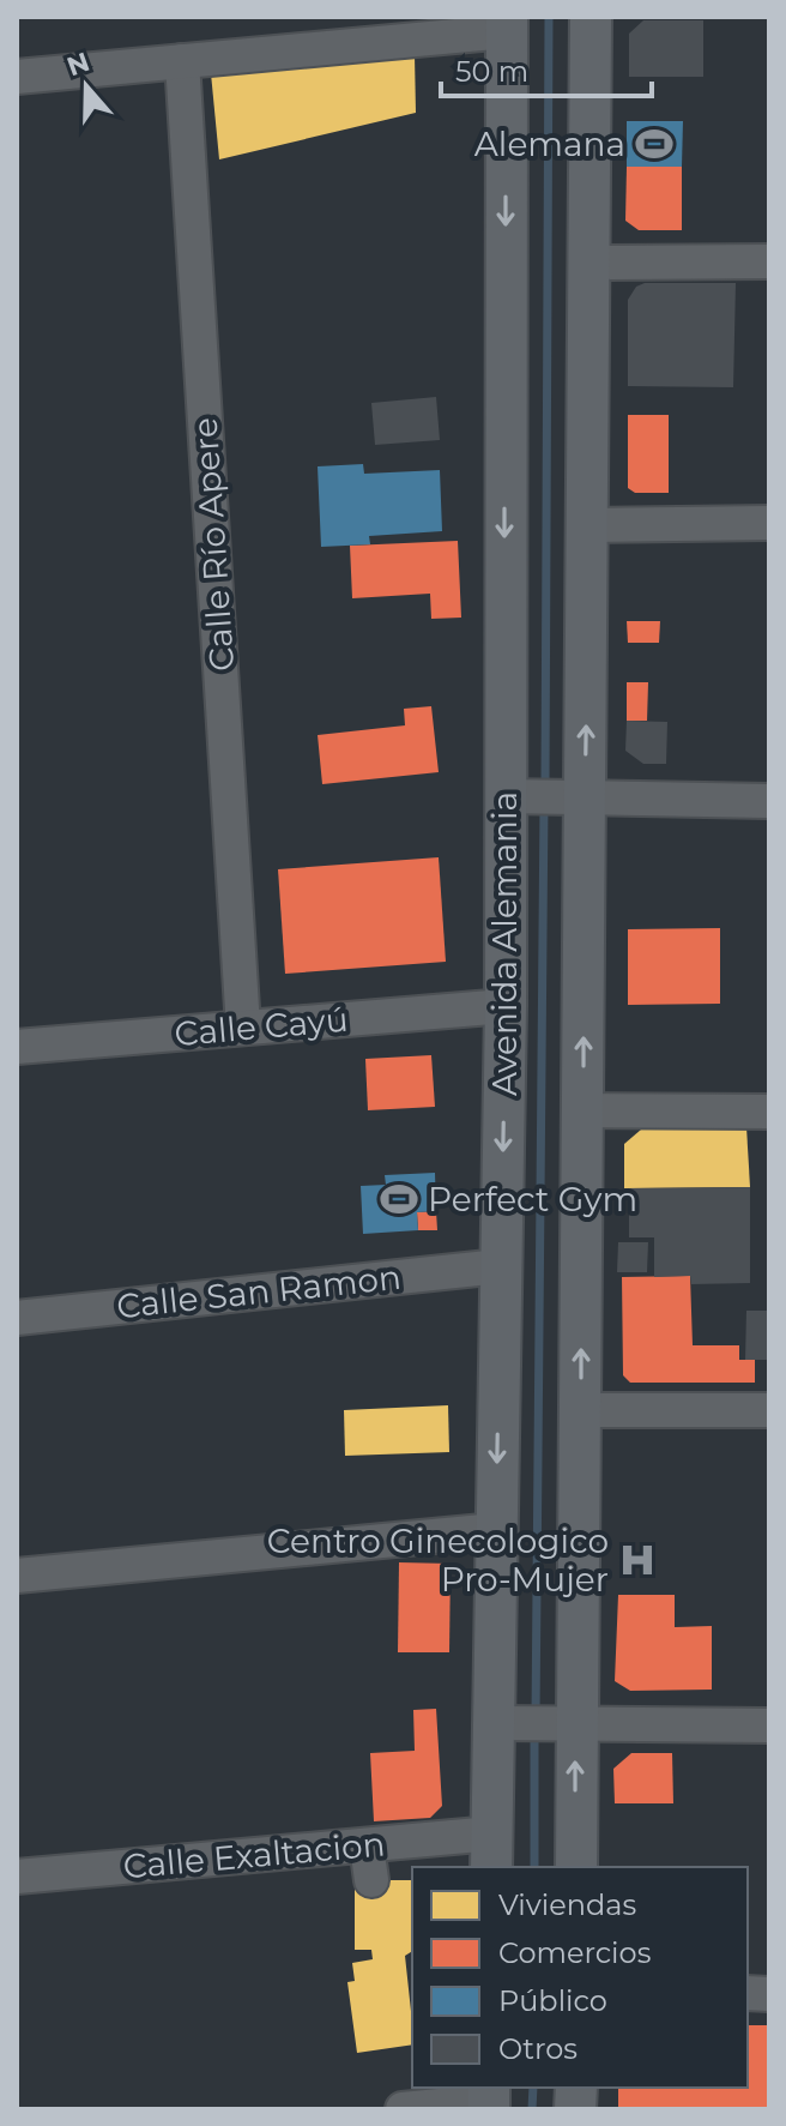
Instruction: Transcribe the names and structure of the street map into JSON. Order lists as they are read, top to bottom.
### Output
{
  "streets": {
    "main road": ["Avenida Alemania"],
    "street": [
      "Calle Río Apere",
      "Calle Cayú",
      "Calle San Ramon",
      "Calle Exaltacion"
    ]
  },
  "crossings": [
    ["Calle Río Apere", "Calle Cayú"],
    ["Avenida Alemania", "Calle Cayú"],
    ["Avenida Alemania", "Calle San Ramon"],
    ["Avenida Alemania", "Calle Exaltacion"]
  ],
  "places": {
    "sports": ["Alemana", "Perfect Gym"],
    "hospital": ["Centro Ginecologico Pro-Mujer"]
  },
  "legend": [
    "Viviendas",
    "Comercios",
    "Público",
    "Otros"
  ],
  "scale_bar": "50 m",
  "north": "top"
}
